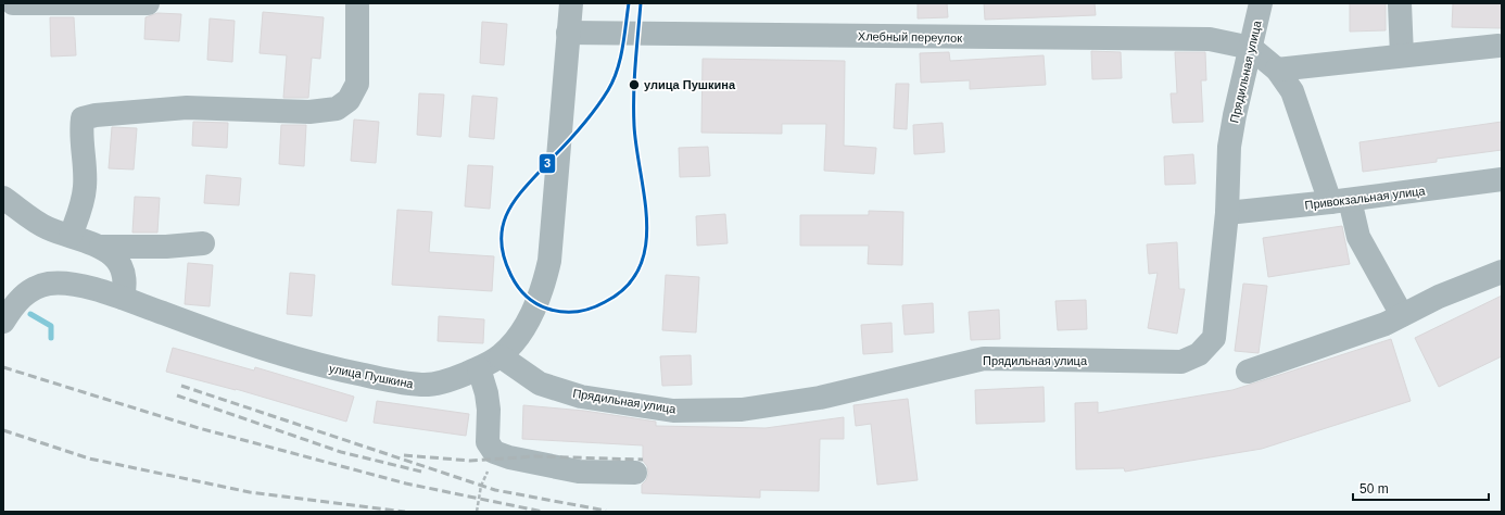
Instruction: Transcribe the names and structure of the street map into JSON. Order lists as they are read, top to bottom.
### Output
{
  "streets": {
    "street": [
      "Хлебный переулок",
      "Прядильная улица",
      "Привокзальная улица",
      "улица Пушкина"
    ]
  },
  "crossings": [
    ["Хлебный переулок", "Прядильная улица"],
    ["Хлебный переулок", "улица Пушкина"],
    ["Прядильная улица", "Привокзальная улица"],
    ["Прядильная улица", "улица Пушкина"]
  ],
  "places": ["улица Пушкина"],
  "lines": ["transit line 3"],
  "scale_bar": "50 m"
}
